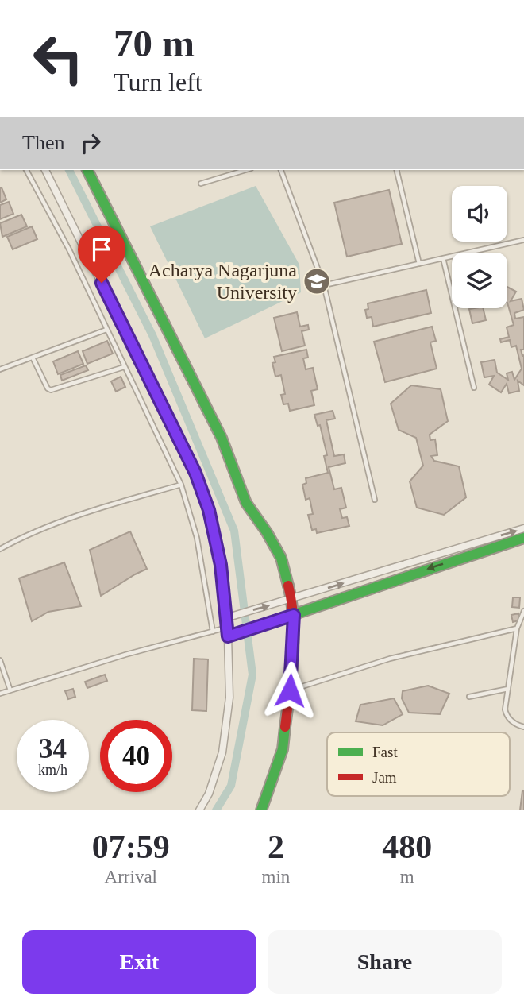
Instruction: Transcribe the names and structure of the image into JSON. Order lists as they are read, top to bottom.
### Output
{
  "places": {
    "school or university": ["Acharya Nagarjuna University"]
  },
  "legend": ["Fast", "Jam"],
  "page": {
    "turn": ["70 m", "Turn left"],
    "then": "Then",
    "speed": "34 km/h",
    "limit": "40",
    "eta": [
      "07:59",
      "Arrival",
      "2",
      "min",
      "480",
      "m"
    ],
    "buttons": ["Exit", "Share"]
  }
}
